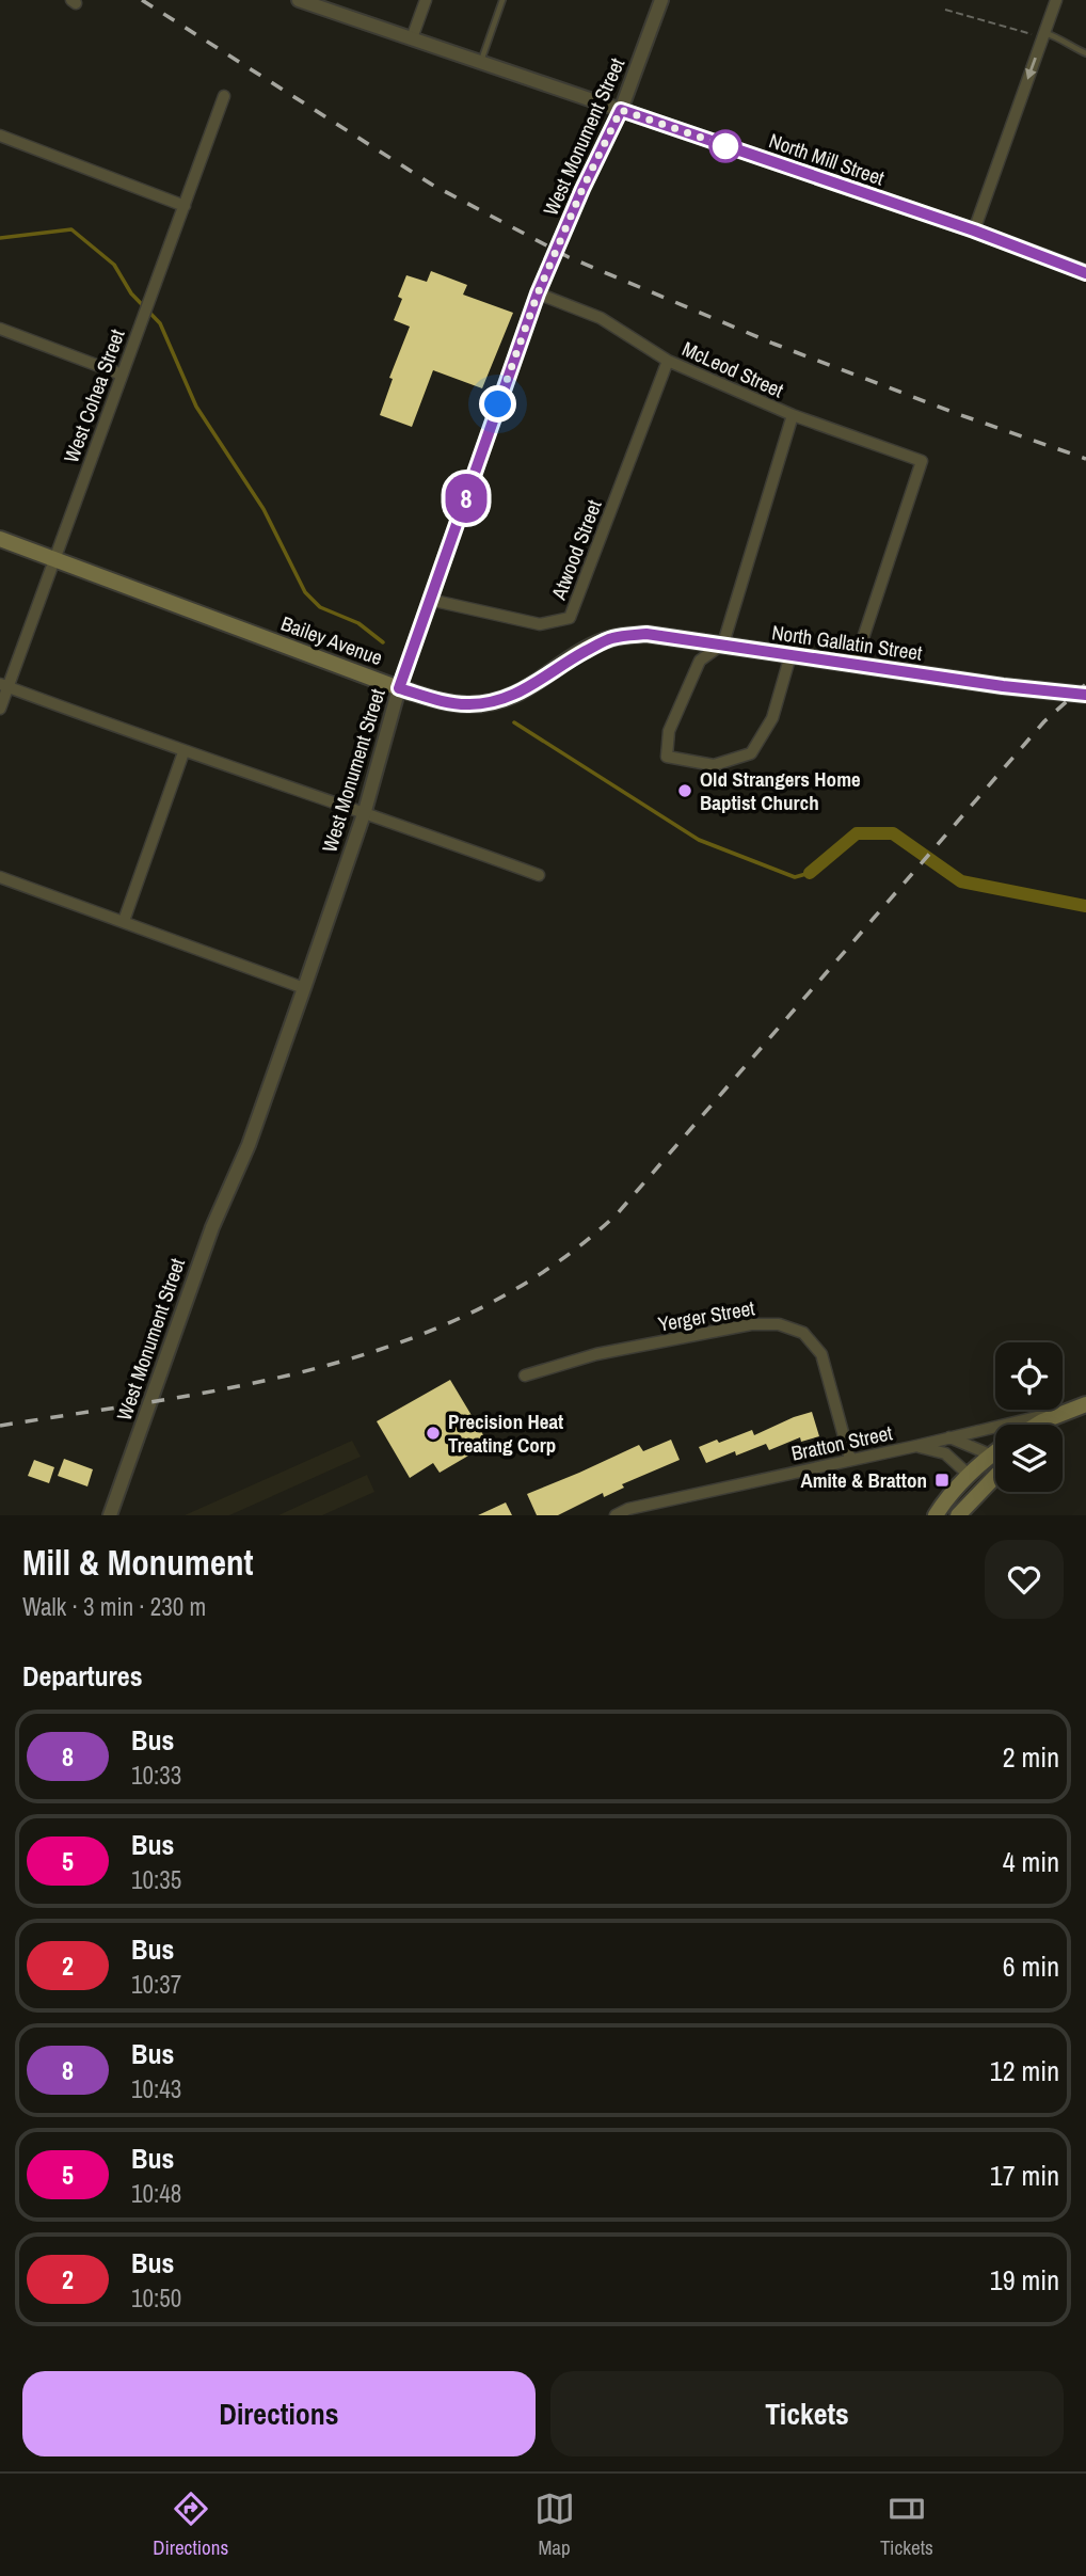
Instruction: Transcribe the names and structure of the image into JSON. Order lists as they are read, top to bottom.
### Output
{
  "streets": {
    "main road": ["Bailey Avenue", "North Gallatin Street"],
    "street": [
      "West Monument Street",
      "North Mill Street",
      "McLeod Street",
      "West Cohea Street",
      "Atwood Street",
      "Yerger Street",
      "Bratton Street"
    ]
  },
  "crossings": [
    ["West Monument Street", "North Mill Street"],
    ["West Monument Street", "McLeod Street"],
    ["West Monument Street", "Atwood Street"],
    ["West Monument Street", "Bailey Avenue"],
    ["McLeod Street", "Atwood Street"],
    ["McLeod Street", "North Gallatin Street"],
    ["West Cohea Street", "Bailey Avenue"],
    ["Bailey Avenue", "North Gallatin Street"],
    ["Yerger Street", "Bratton Street"]
  ],
  "places": {
    "other": ["Old Strangers Home Baptist Church", "Precision Heat Treating Corp"],
    "transit": ["Amite & Bratton"]
  },
  "lines": ["bus line 8"],
  "page": {
    "on_map": "8",
    "heading": [
      ["Mill & Monument", "Walk · 3 min · 230 m"],
      "Departures"
    ],
    "list": [
      {
        "mark": "8",
        "name": "Bus",
        "note": "10:33",
        "value": "2 min"
      },
      {
        "mark": "5",
        "name": "Bus",
        "note": "10:35",
        "value": "4 min"
      },
      {
        "mark": "2",
        "name": "Bus",
        "note": "10:37",
        "value": "6 min"
      },
      {
        "mark": "8",
        "name": "Bus",
        "note": "10:43",
        "value": "12 min"
      },
      {
        "mark": "5",
        "name": "Bus",
        "note": "10:48",
        "value": "17 min"
      },
      {
        "mark": "2",
        "name": "Bus",
        "note": "10:50",
        "value": "19 min"
      }
    ],
    "buttons": ["Directions", "Tickets"],
    "tabs": ["Directions", "Map", "Tickets"]
  }
}
